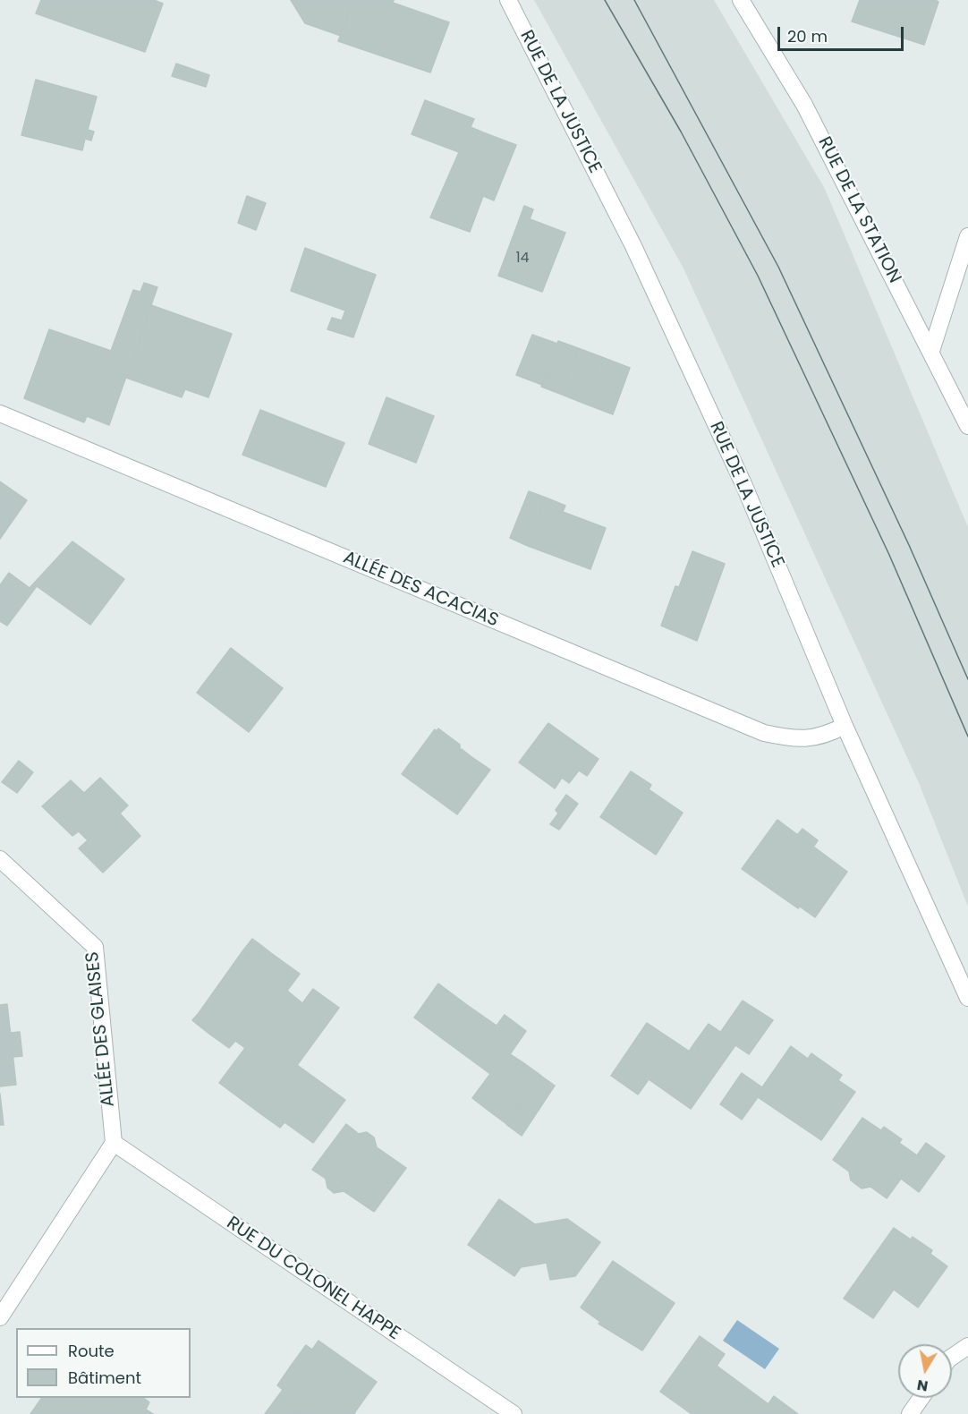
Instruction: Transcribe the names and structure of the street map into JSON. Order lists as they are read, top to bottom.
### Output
{
  "streets": {
    "street": [
      "RUE DE LA JUSTICE",
      "RUE DE LA STATION",
      "ALLÉE DES ACACIAS",
      "ALLÉE DES GLAISES",
      "RUE DU COLONEL HAPPE"
    ]
  },
  "crossings": [
    ["RUE DE LA JUSTICE", "ALLÉE DES ACACIAS"],
    ["ALLÉE DES GLAISES", "RUE DU COLONEL HAPPE"]
  ],
  "house_numbers": ["14"],
  "legend": ["Route", "Bâtiment"],
  "scale_bar": "20 m",
  "north": "bottom"
}
